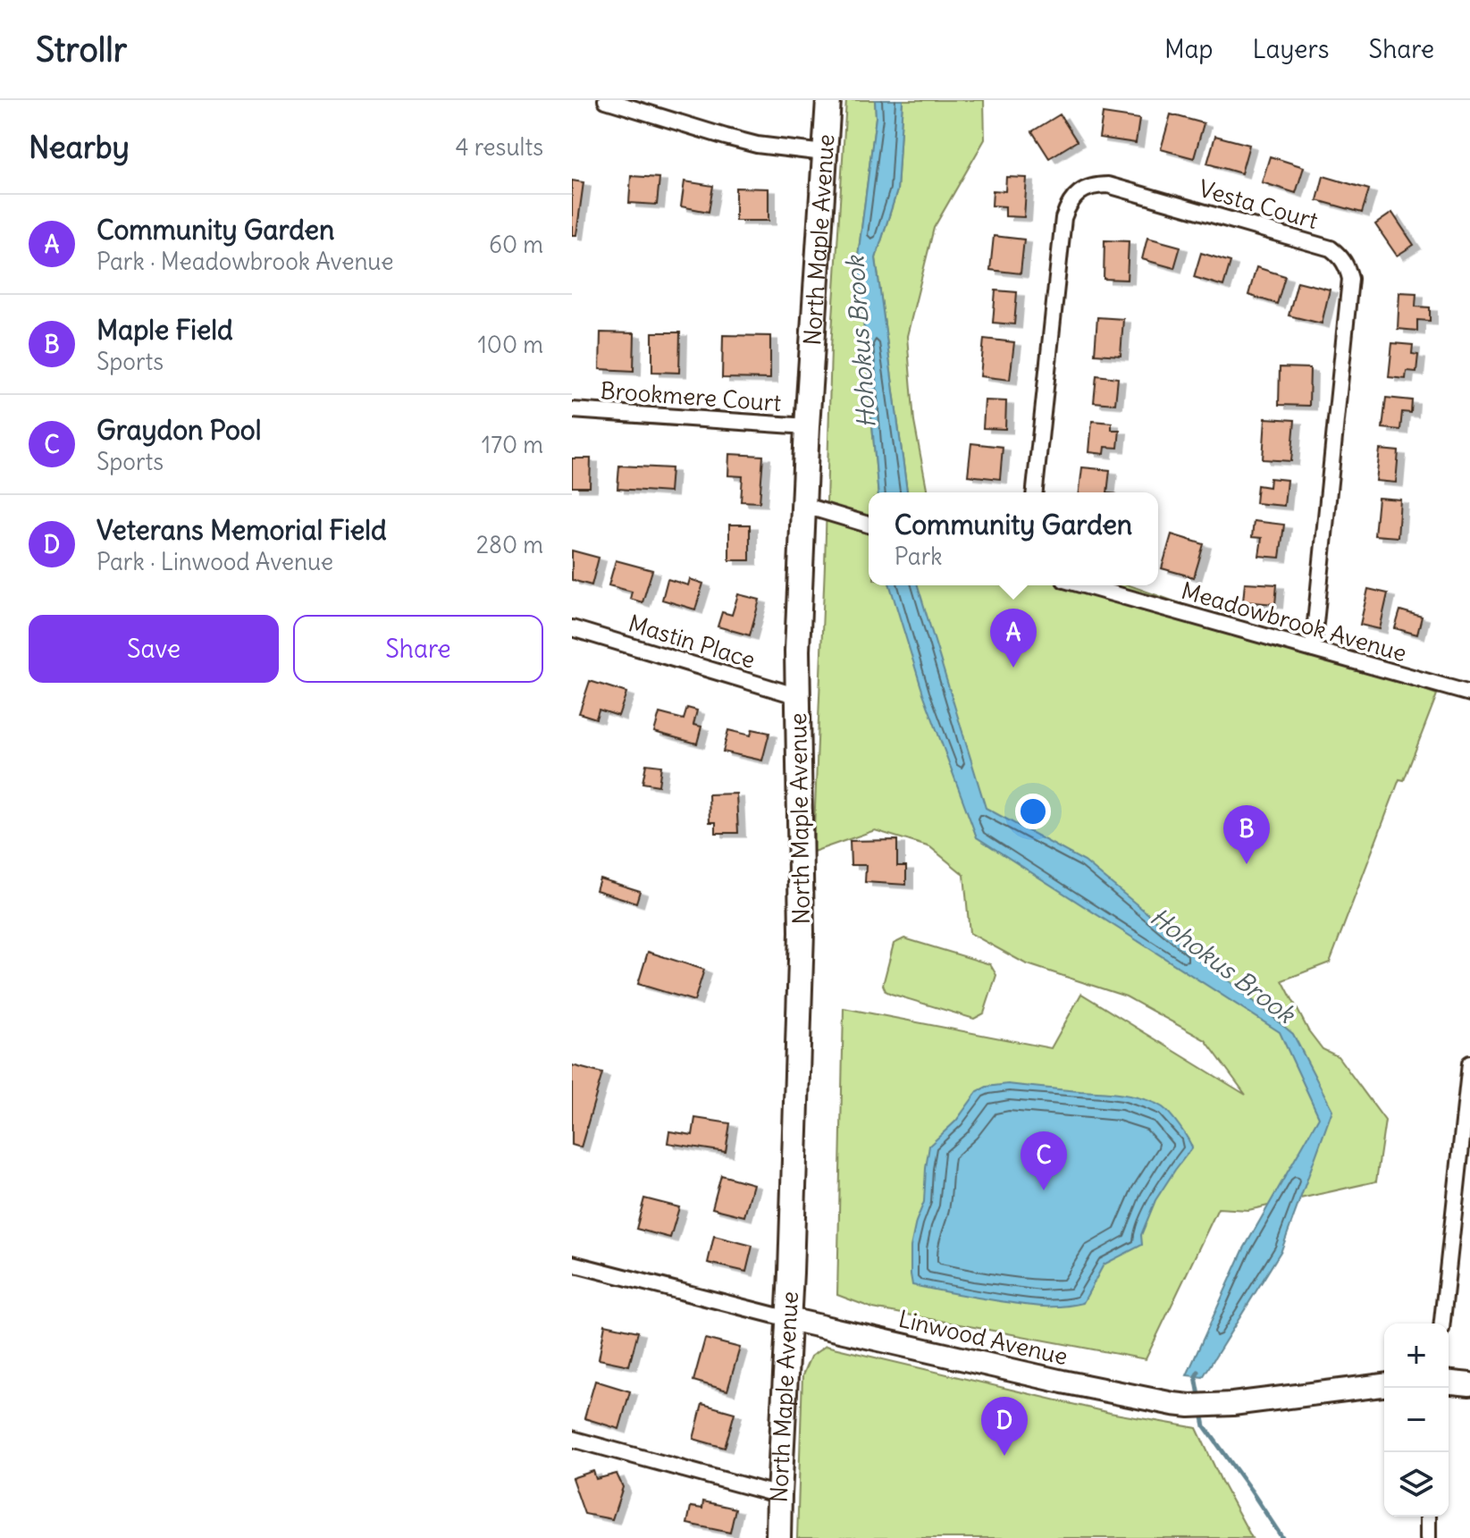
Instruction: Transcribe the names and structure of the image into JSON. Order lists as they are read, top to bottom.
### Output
{
  "streets": {
    "main road": ["North Maple Avenue", "Linwood Avenue"],
    "street": [
      "Vesta Court",
      "Brookmere Court",
      "Meadowbrook Avenue",
      "Mastin Place"
    ]
  },
  "crossings": [
    ["Vesta Court", "Meadowbrook Avenue"],
    ["North Maple Avenue", "Brookmere Court"],
    ["North Maple Avenue", "Mastin Place"],
    ["North Maple Avenue", "Linwood Avenue"]
  ],
  "water": ["Hohokus Brook"],
  "page": {
    "header": "Strollr",
    "nav": ["Map", "Layers", "Share"],
    "heading": ["Nearby", "4 results"],
    "list": [
      {
        "mark": "A",
        "name": "Community Garden",
        "note": "Park · Meadowbrook Avenue",
        "value": "60 m"
      },
      {
        "mark": "B",
        "name": "Maple Field",
        "note": "Sports",
        "value": "100 m"
      },
      {
        "mark": "C",
        "name": "Graydon Pool",
        "note": "Sports",
        "value": "170 m"
      },
      {
        "mark": "D",
        "name": "Veterans Memorial Field",
        "note": "Park · Linwood Avenue",
        "value": "280 m"
      }
    ],
    "popup": ["Community Garden", "Park"],
    "buttons": ["Save", "Share"],
    "pins": [
      "A",
      "B",
      "C",
      "D"
    ],
    "map_buttons": ["+", "−"]
  }
}
